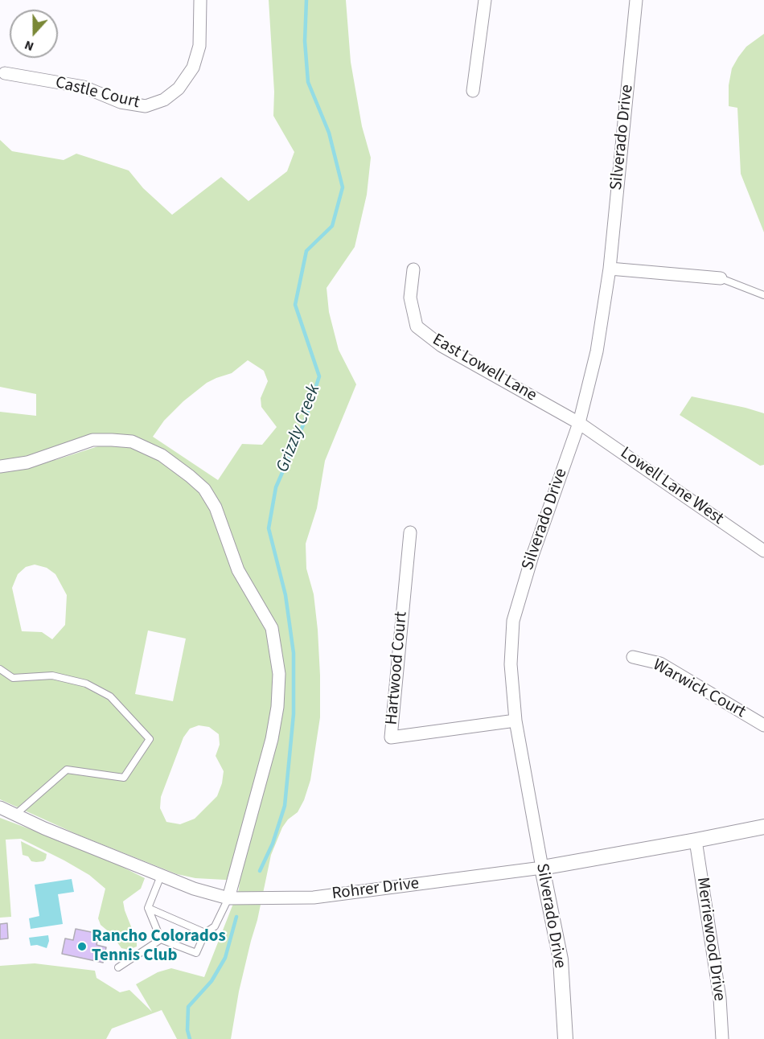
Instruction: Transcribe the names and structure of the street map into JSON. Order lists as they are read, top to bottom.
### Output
{
  "streets": {
    "street": [
      "Castle Court",
      "Silverado Drive",
      "East Lowell Lane",
      "Lowell Lane West",
      "Hartwood Court",
      "Warwick Court",
      "Rohrer Drive",
      "Merriewood Drive"
    ]
  },
  "crossings": [
    ["Silverado Drive", "East Lowell Lane"],
    ["Silverado Drive", "Lowell Lane West"],
    ["Silverado Drive", "Hartwood Court"],
    ["Silverado Drive", "Rohrer Drive"],
    ["East Lowell Lane", "Lowell Lane West"],
    ["Rohrer Drive", "Merriewood Drive"]
  ],
  "water": ["Grizzly Creek"],
  "places": ["Rancho Colorados Tennis Club"],
  "north": "bottom"
}
